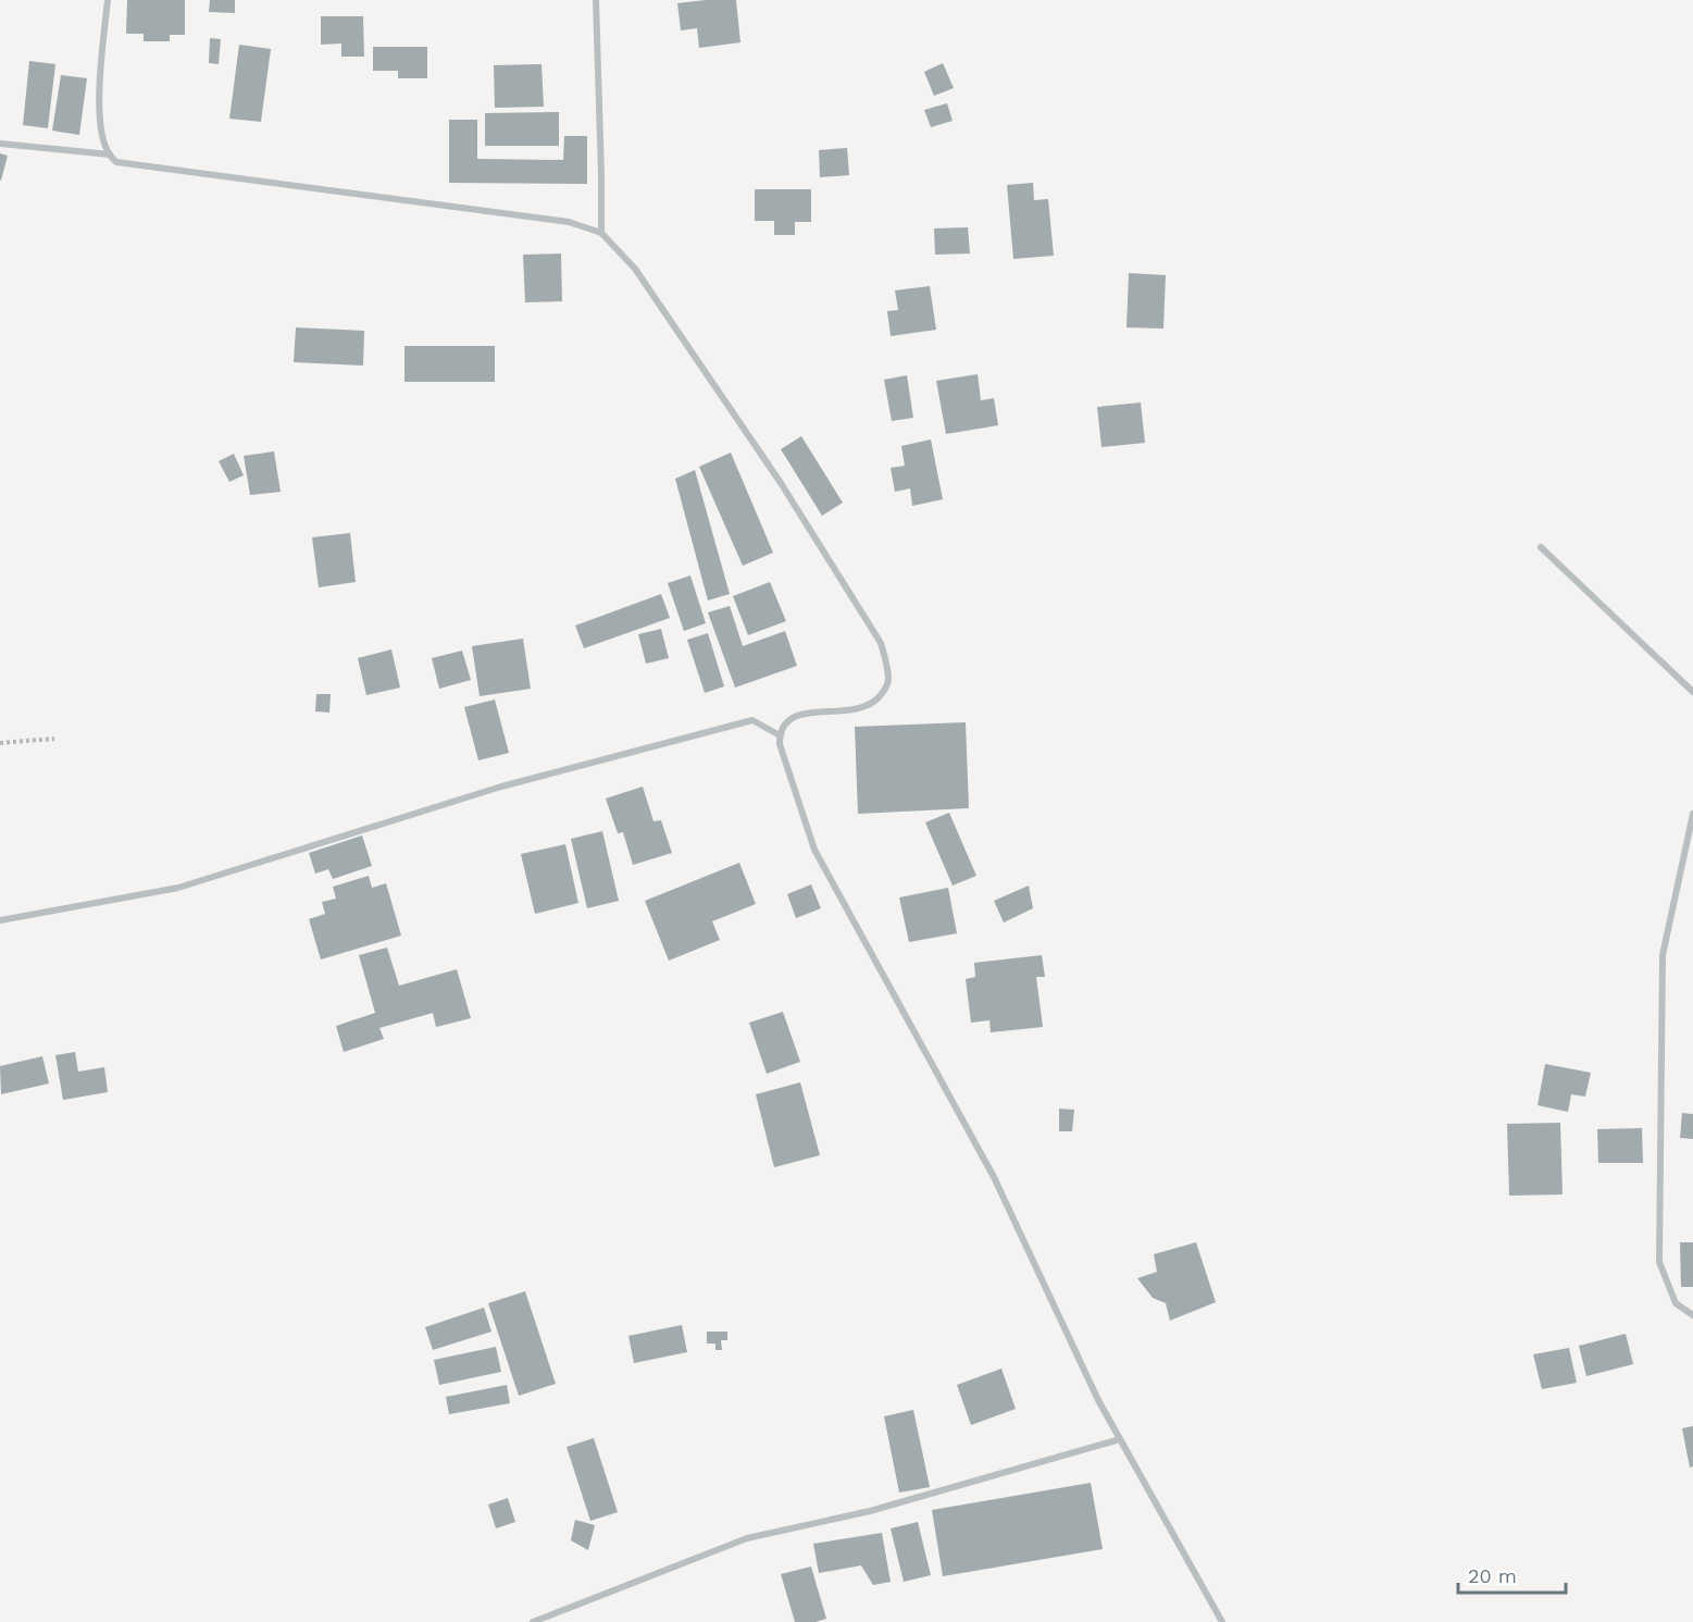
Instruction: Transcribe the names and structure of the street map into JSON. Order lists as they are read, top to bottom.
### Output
{
  "scale_bar": "20 m"
}
